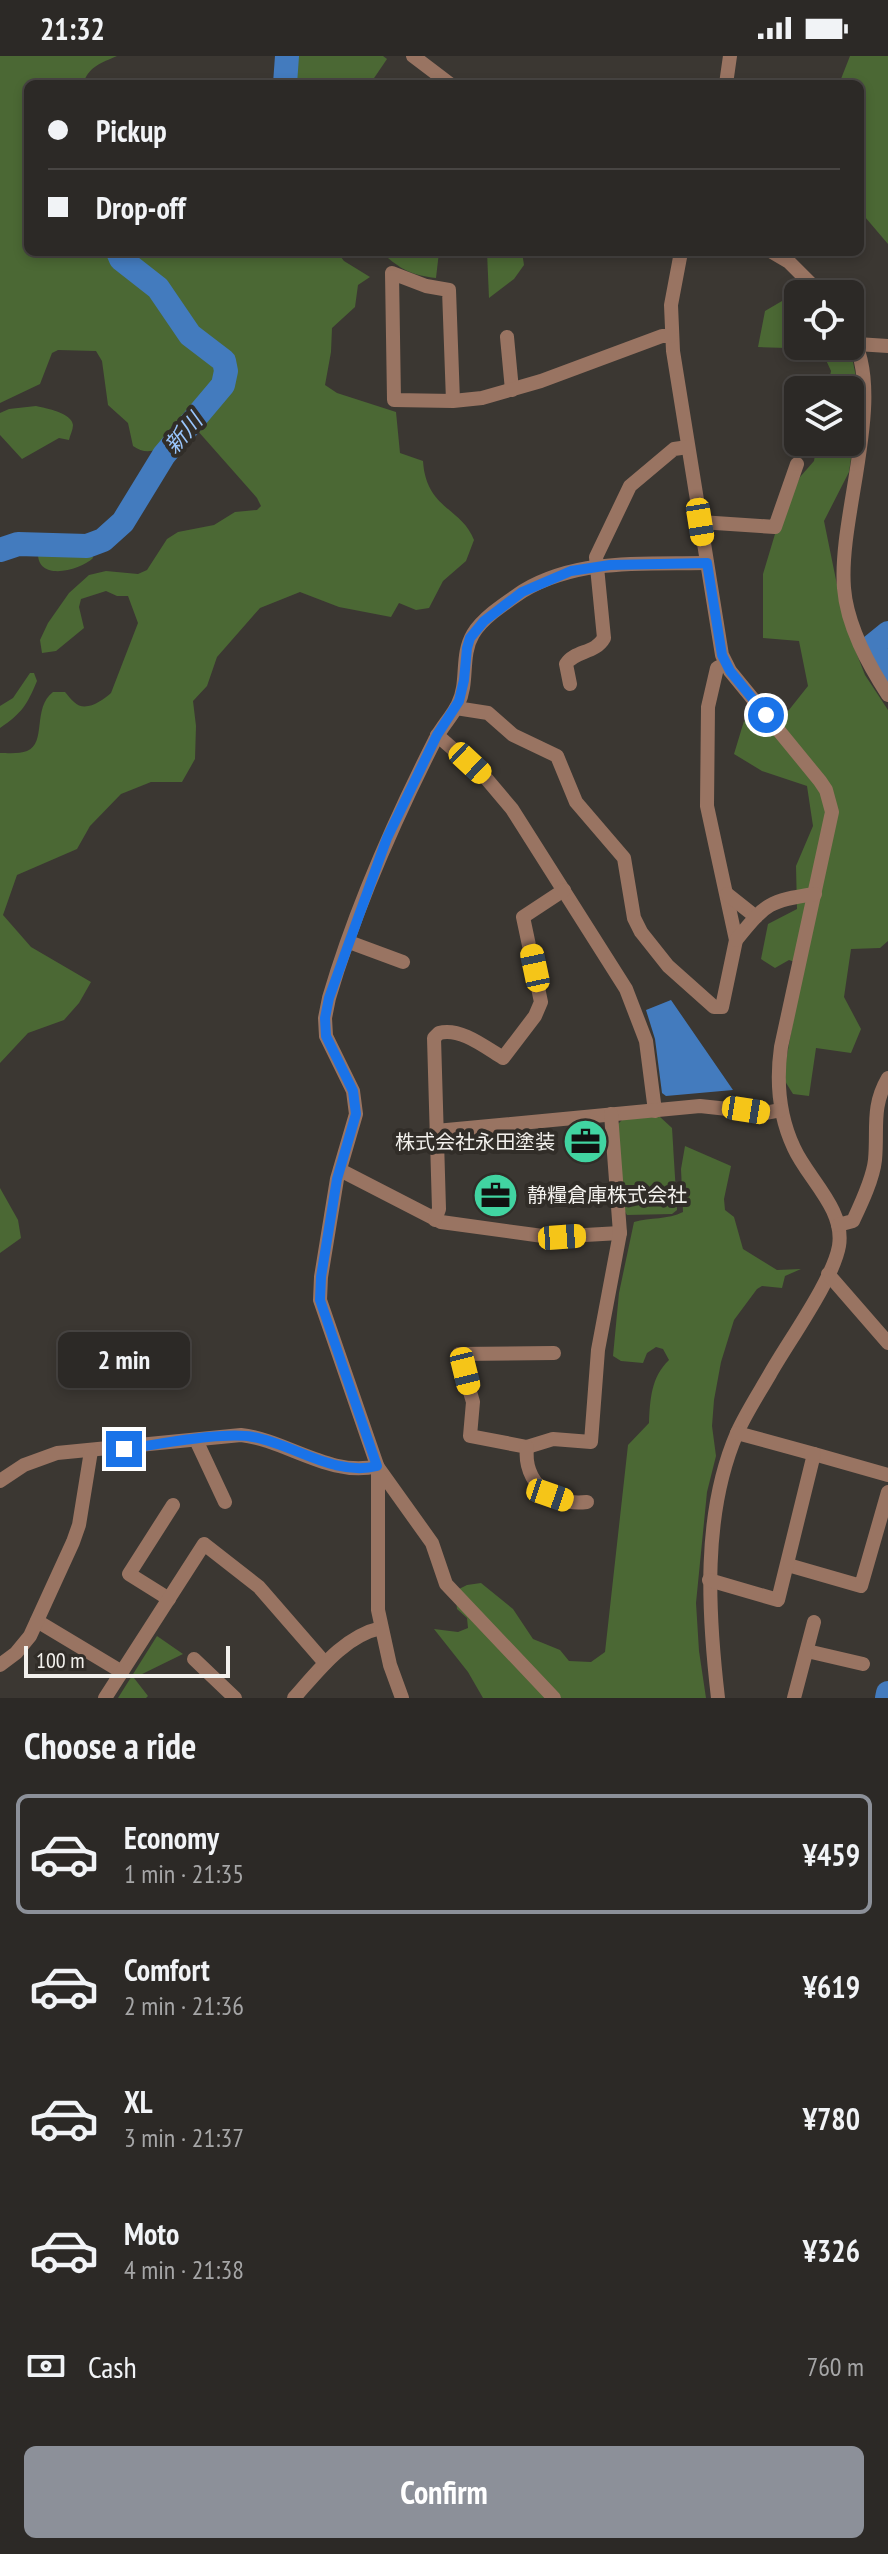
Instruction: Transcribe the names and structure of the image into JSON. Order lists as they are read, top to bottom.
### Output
{
  "water": ["新川"],
  "places": {
    "office": ["株式会社永田塗装", "静糧倉庫株式会社"]
  },
  "scale_bar": "100 m",
  "page": {
    "status": "21:32",
    "banner": ["Pickup", "Drop-off"],
    "bubble": "2 min",
    "scale": "100 m",
    "heading": "Choose a ride",
    "list": [
      {
        "name": "Economy",
        "note": "1 min · 21:35",
        "value": "¥459"
      },
      {
        "name": "Comfort",
        "note": "2 min · 21:36",
        "value": "¥619"
      },
      {
        "name": "XL",
        "note": "3 min · 21:37",
        "value": "¥780"
      },
      {
        "name": "Moto",
        "note": "4 min · 21:38",
        "value": "¥326"
      }
    ],
    "pay": ["Cash", "760 m"],
    "buttons": "Confirm"
  }
}
